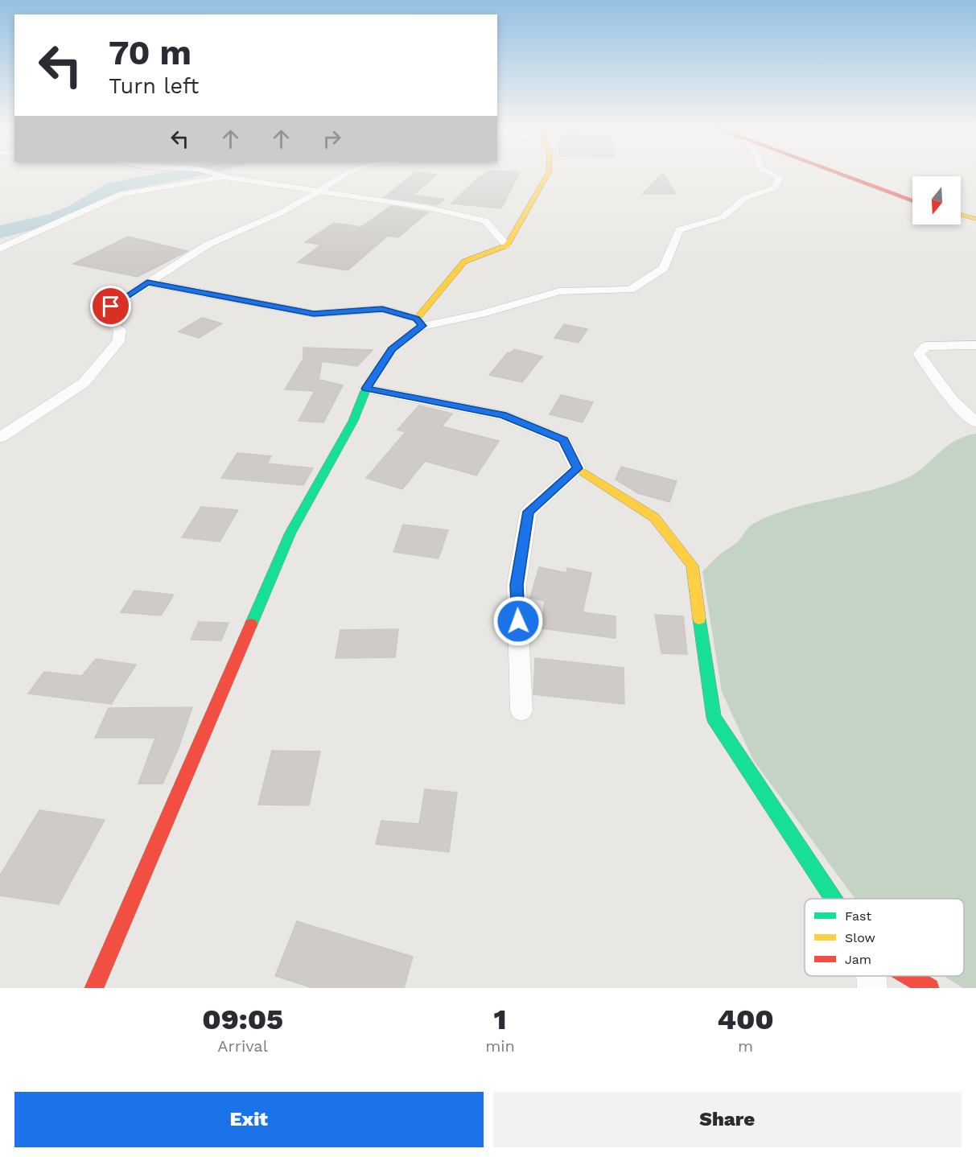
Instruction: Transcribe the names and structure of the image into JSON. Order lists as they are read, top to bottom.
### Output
{
  "legend": ["Fast", "Slow", "Jam"],
  "north": "bottom",
  "page": {
    "turn": ["70 m", "Turn left"],
    "eta": [
      "09:05",
      "Arrival",
      "1",
      "min",
      "400",
      "m"
    ],
    "buttons": ["Exit", "Share"]
  }
}
